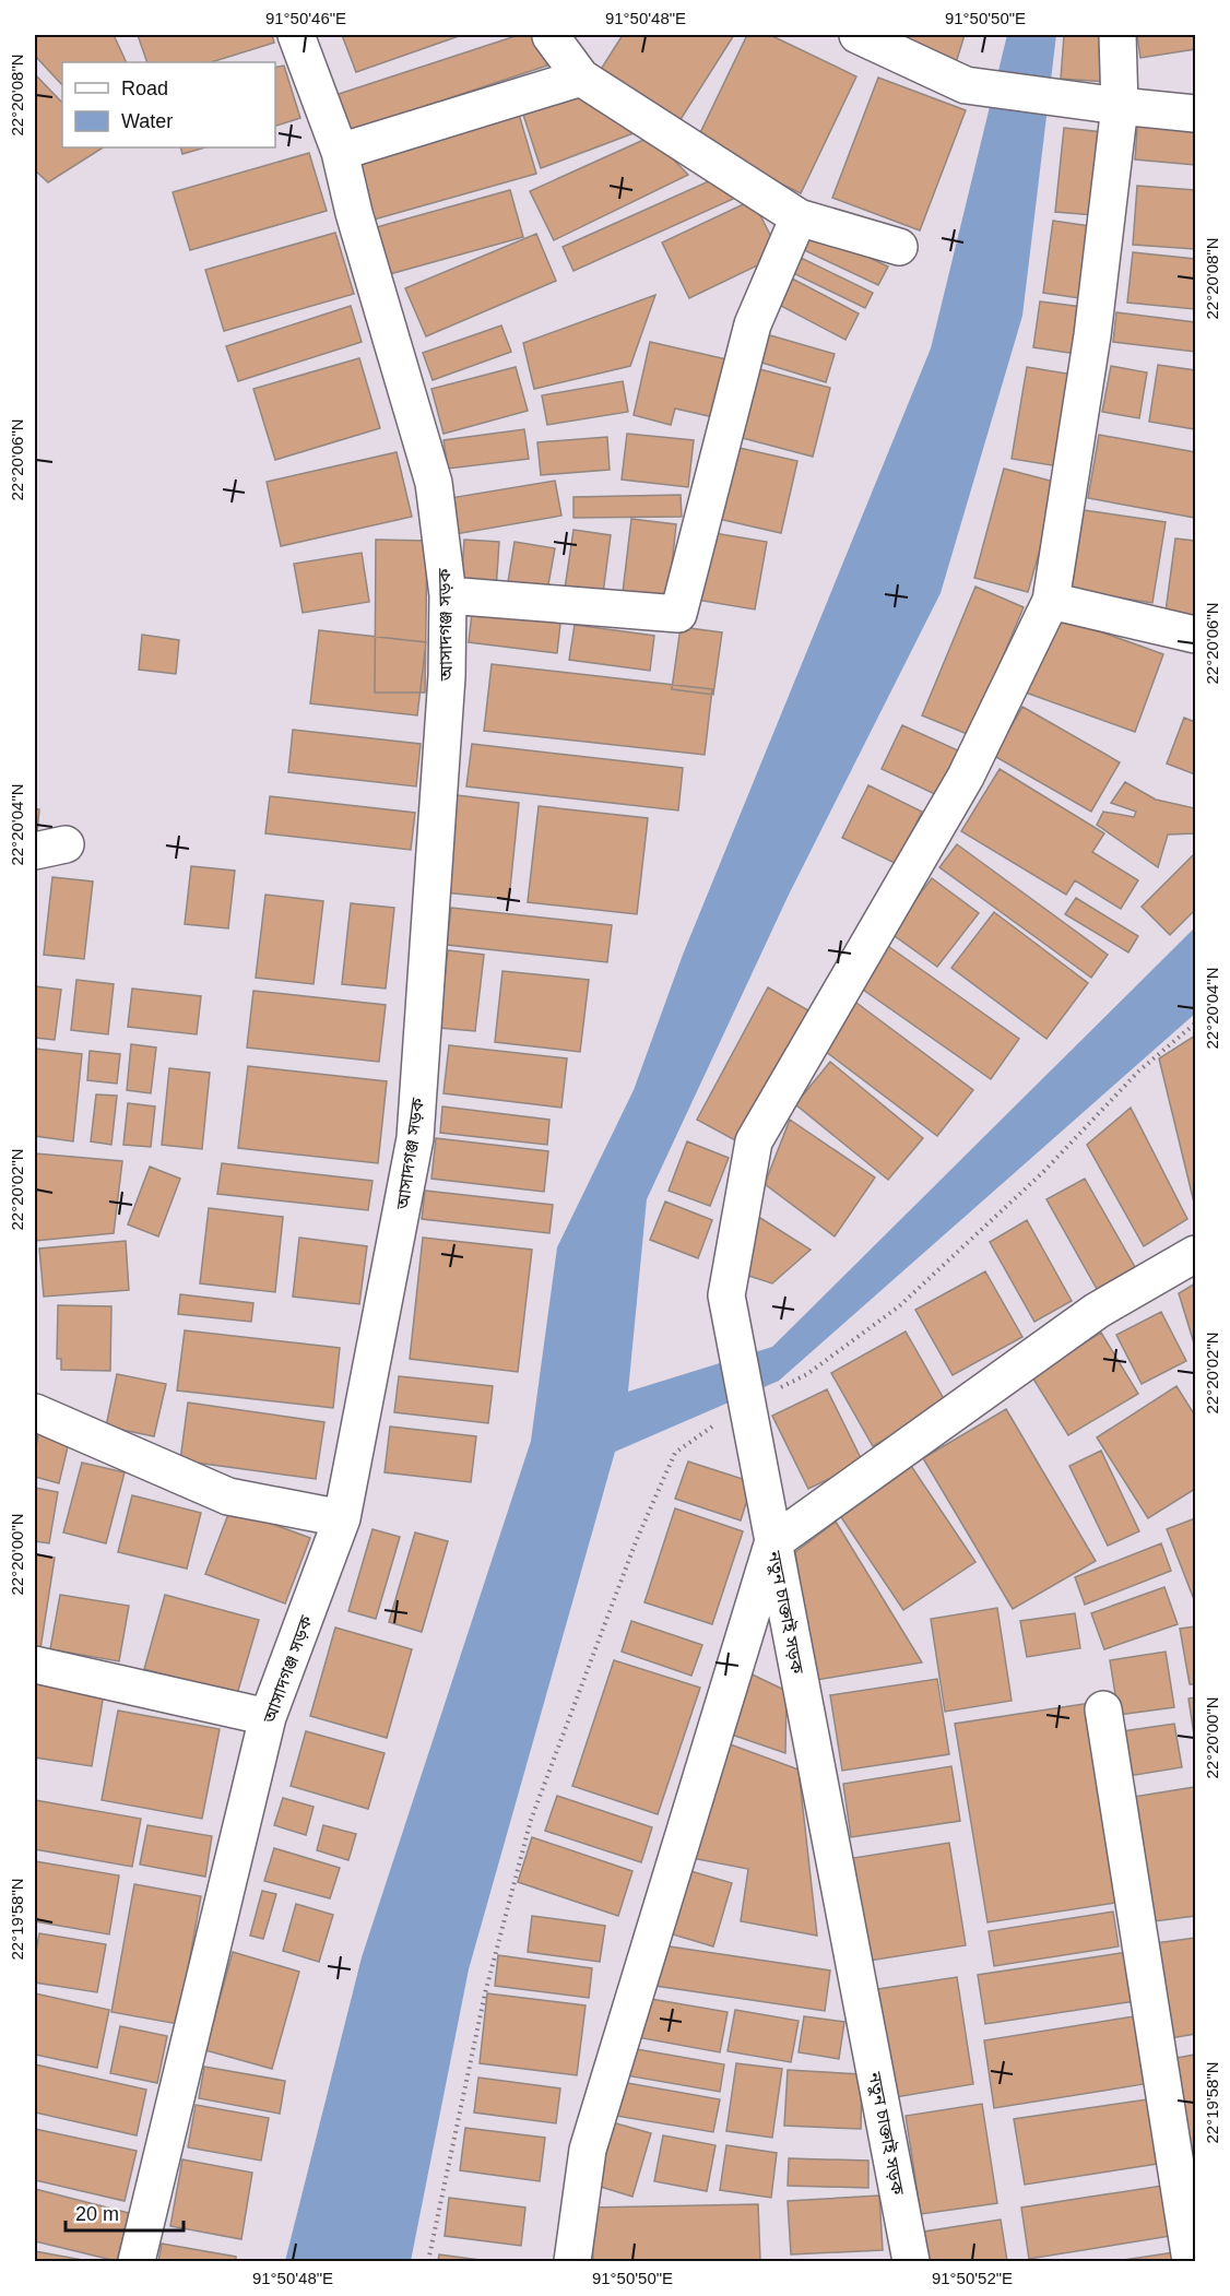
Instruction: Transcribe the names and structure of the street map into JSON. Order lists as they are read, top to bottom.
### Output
{
  "streets": {
    "street": ["আসাদগঞ্জ সড়ক", "নতুন চাক্তাই সড়ক"]
  },
  "legend": ["Road", "Water"],
  "scale_bar": "20 m",
  "coordinates": [
    "91°50'46\"E",
    "91°50'48\"E",
    "91°50'50\"E",
    "22°20'08\"N",
    "22°20'06\"N",
    "22°20'04\"N",
    "22°20'02\"N",
    "22°20'00\"N",
    "22°19'58\"N",
    "91°50'52\"E"
  ]
}
